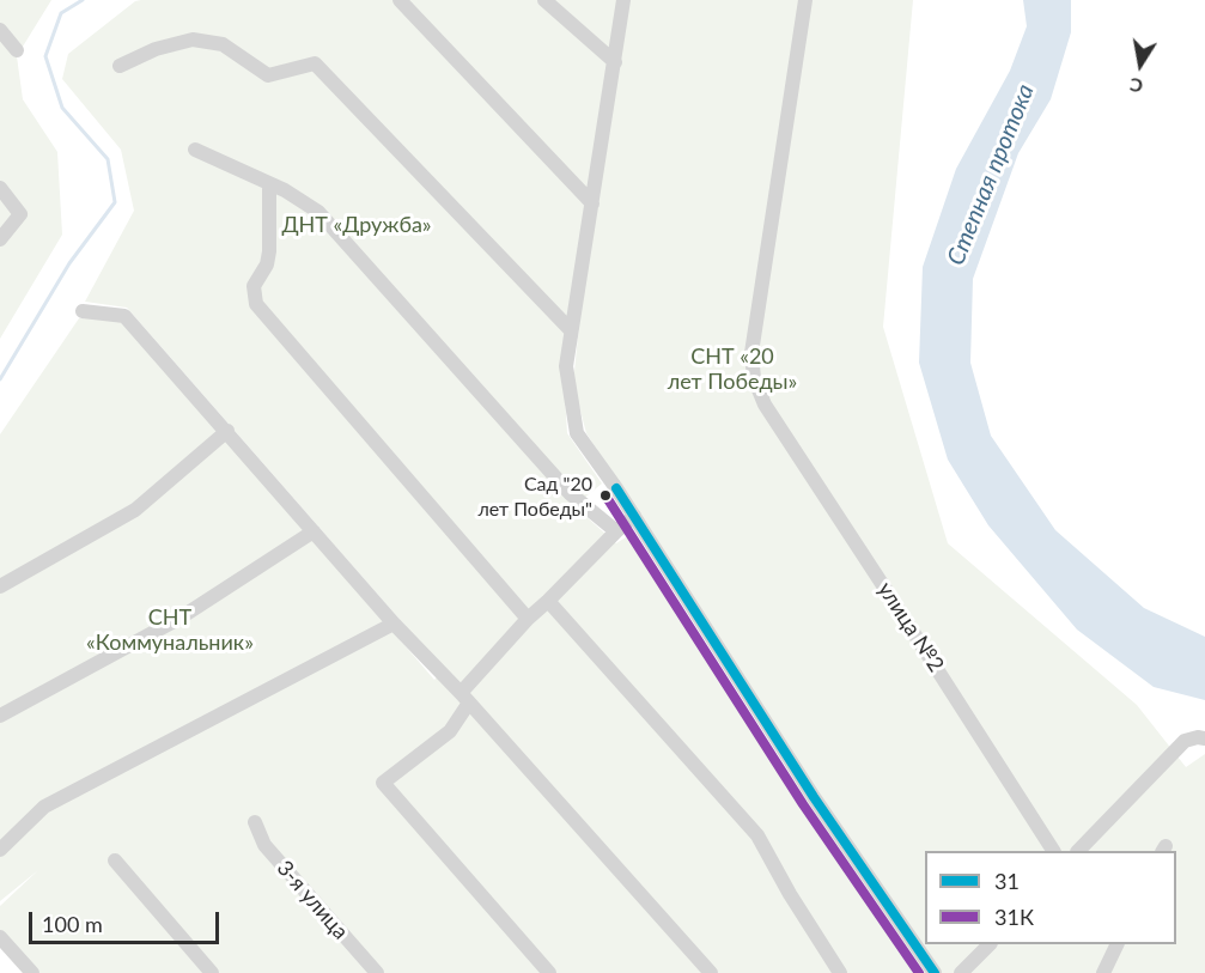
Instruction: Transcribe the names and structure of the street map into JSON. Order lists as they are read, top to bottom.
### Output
{
  "streets": {
    "street": ["улица №2", "3-я улица"]
  },
  "water": ["Степная протока"],
  "parks": ["ДНТ «Дружба»", "СНТ «20 лет Победы»", "СНТ «Коммунальник»"],
  "places": ["Сад \"20 лет Победы\""],
  "lines": ["transit line 31", "transit line 31К"],
  "legend": ["31", "31К"],
  "scale_bar": "100 m",
  "north": "bottom"
}
